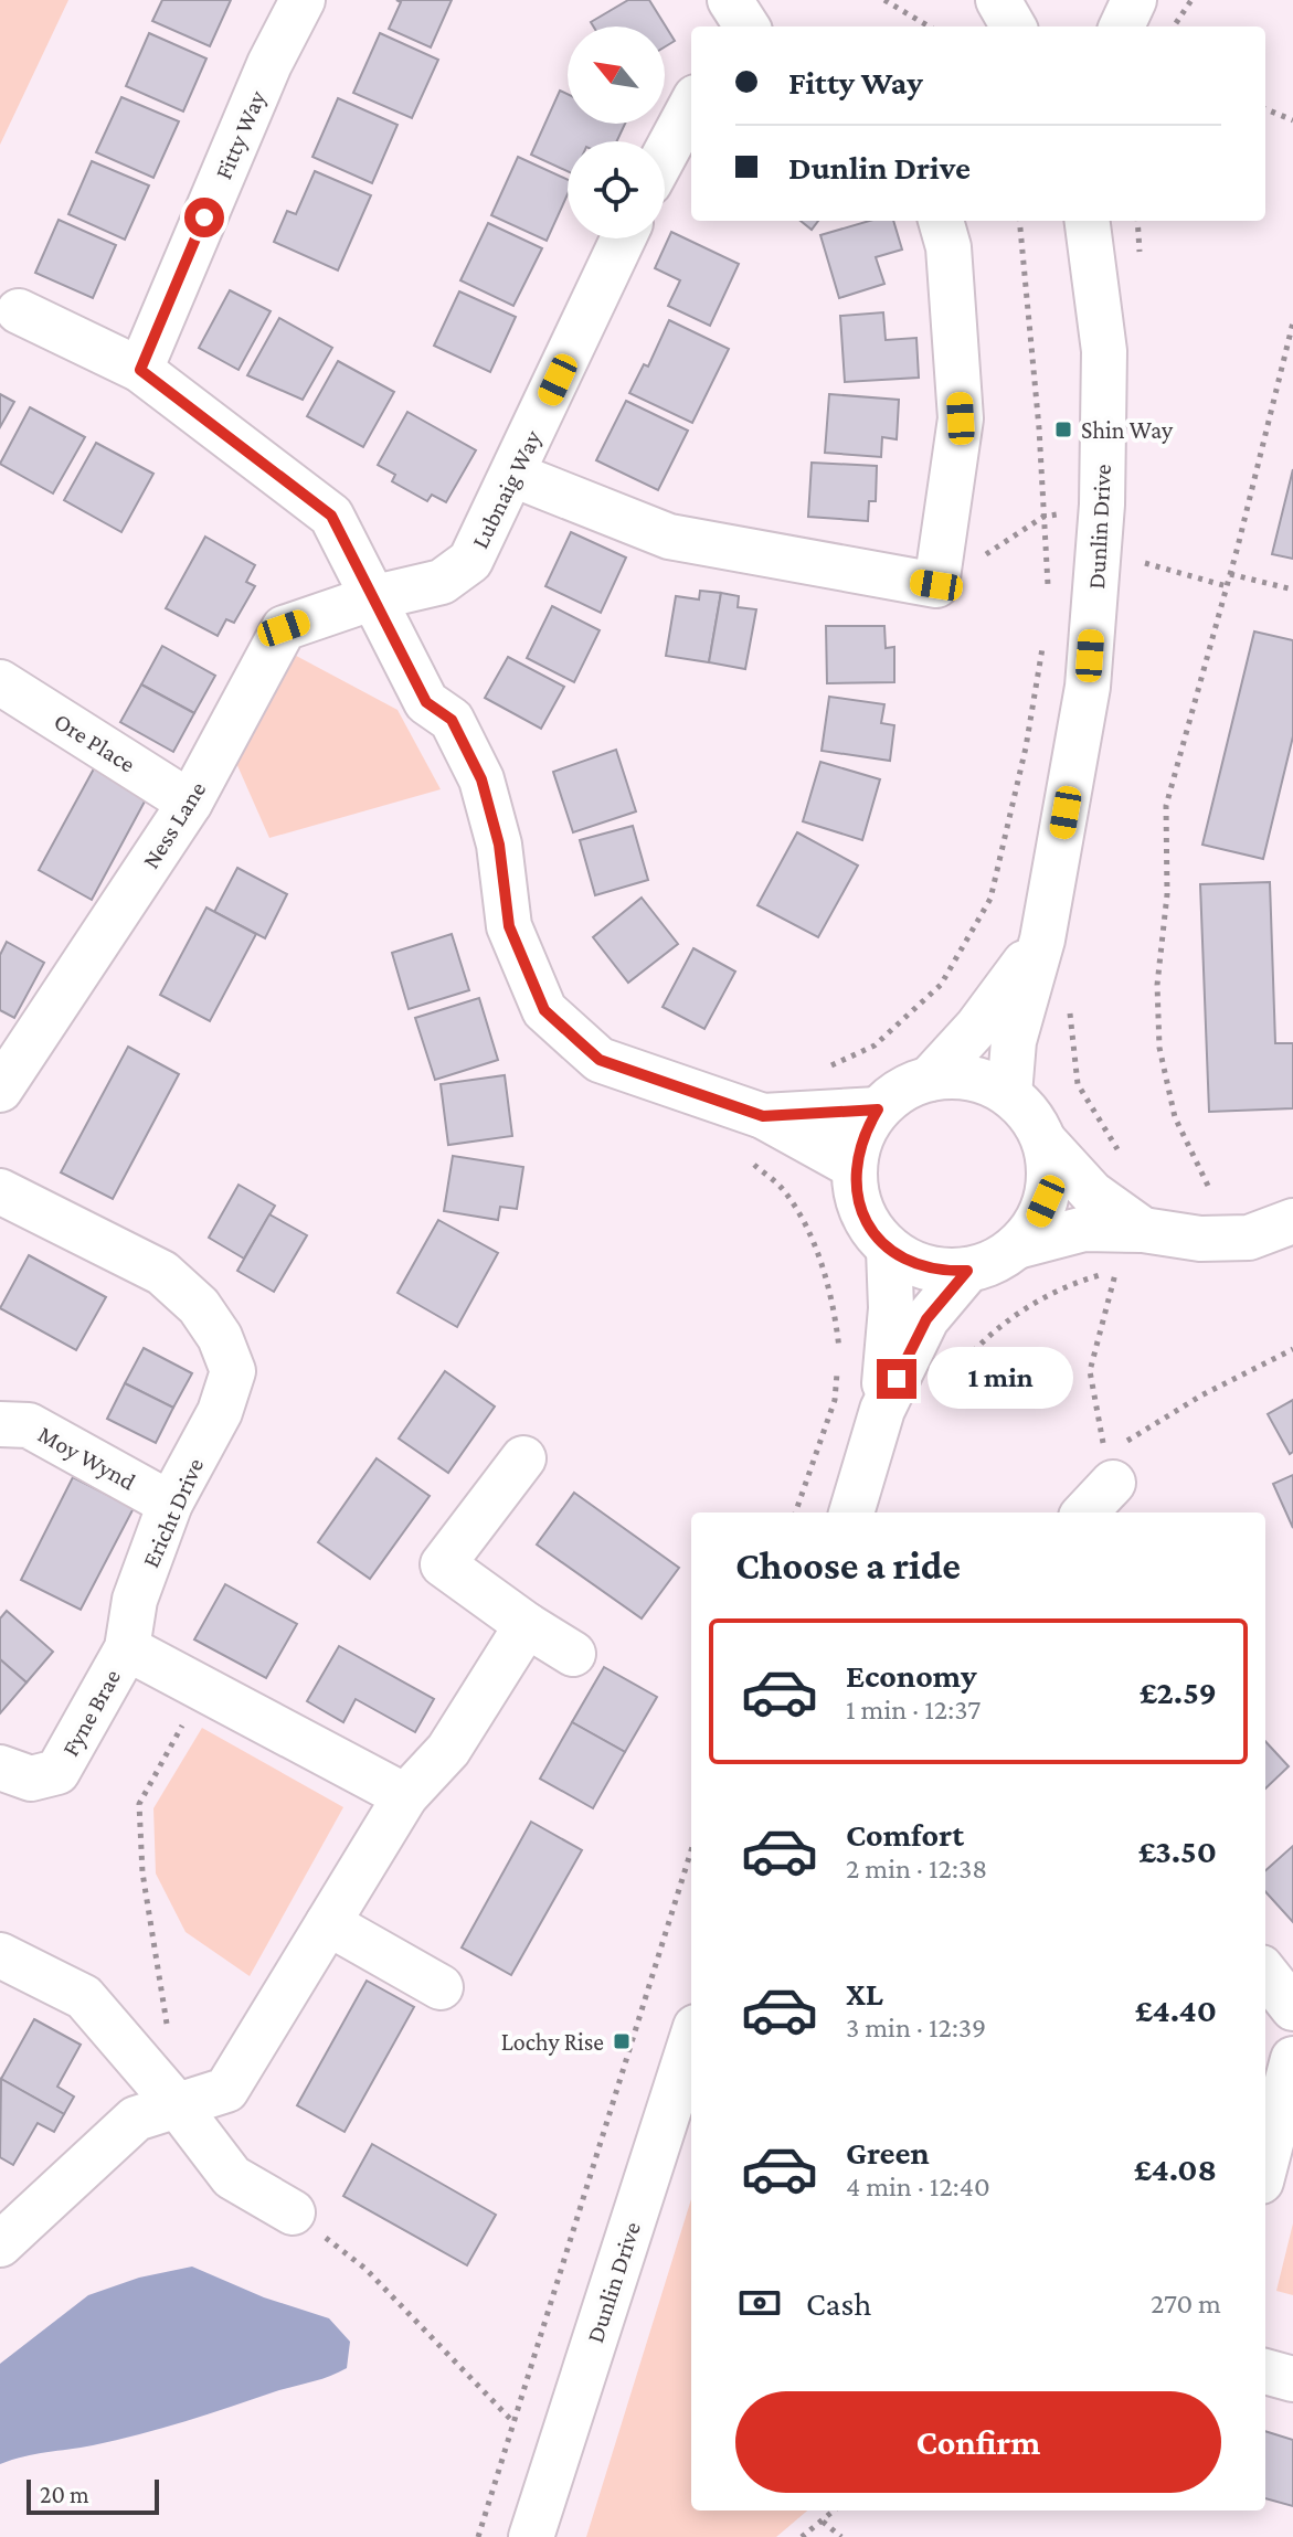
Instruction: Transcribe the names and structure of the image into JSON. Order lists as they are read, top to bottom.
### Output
{
  "streets": {
    "street": [
      "Fitty Way",
      "Lubnaig Way",
      "Dunlin Drive",
      "Ore Place",
      "Ness Lane",
      "Moy Wynd",
      "Ericht Drive",
      "Fyne Brae"
    ]
  },
  "crossings": [
    ["Lubnaig Way", "Ness Lane"],
    ["Ore Place", "Ness Lane"],
    ["Moy Wynd", "Ericht Drive"],
    ["Ericht Drive", "Fyne Brae"]
  ],
  "places": {
    "transit": ["Shin Way", "Lochy Rise"]
  },
  "scale_bar": "20 m",
  "north": "top left",
  "page": {
    "banner": ["Fitty Way", "Dunlin Drive"],
    "bubble": "1 min",
    "heading": "Choose a ride",
    "list": [
      {
        "name": "Economy",
        "note": "1 min · 12:37",
        "value": "£2.59"
      },
      {
        "name": "Comfort",
        "note": "2 min · 12:38",
        "value": "£3.50"
      },
      {
        "name": "XL",
        "note": "3 min · 12:39",
        "value": "£4.40"
      },
      {
        "name": "Green",
        "note": "4 min · 12:40",
        "value": "£4.08"
      }
    ],
    "pay": ["Cash", "270 m"],
    "buttons": "Confirm",
    "scale": "20 m"
  }
}
